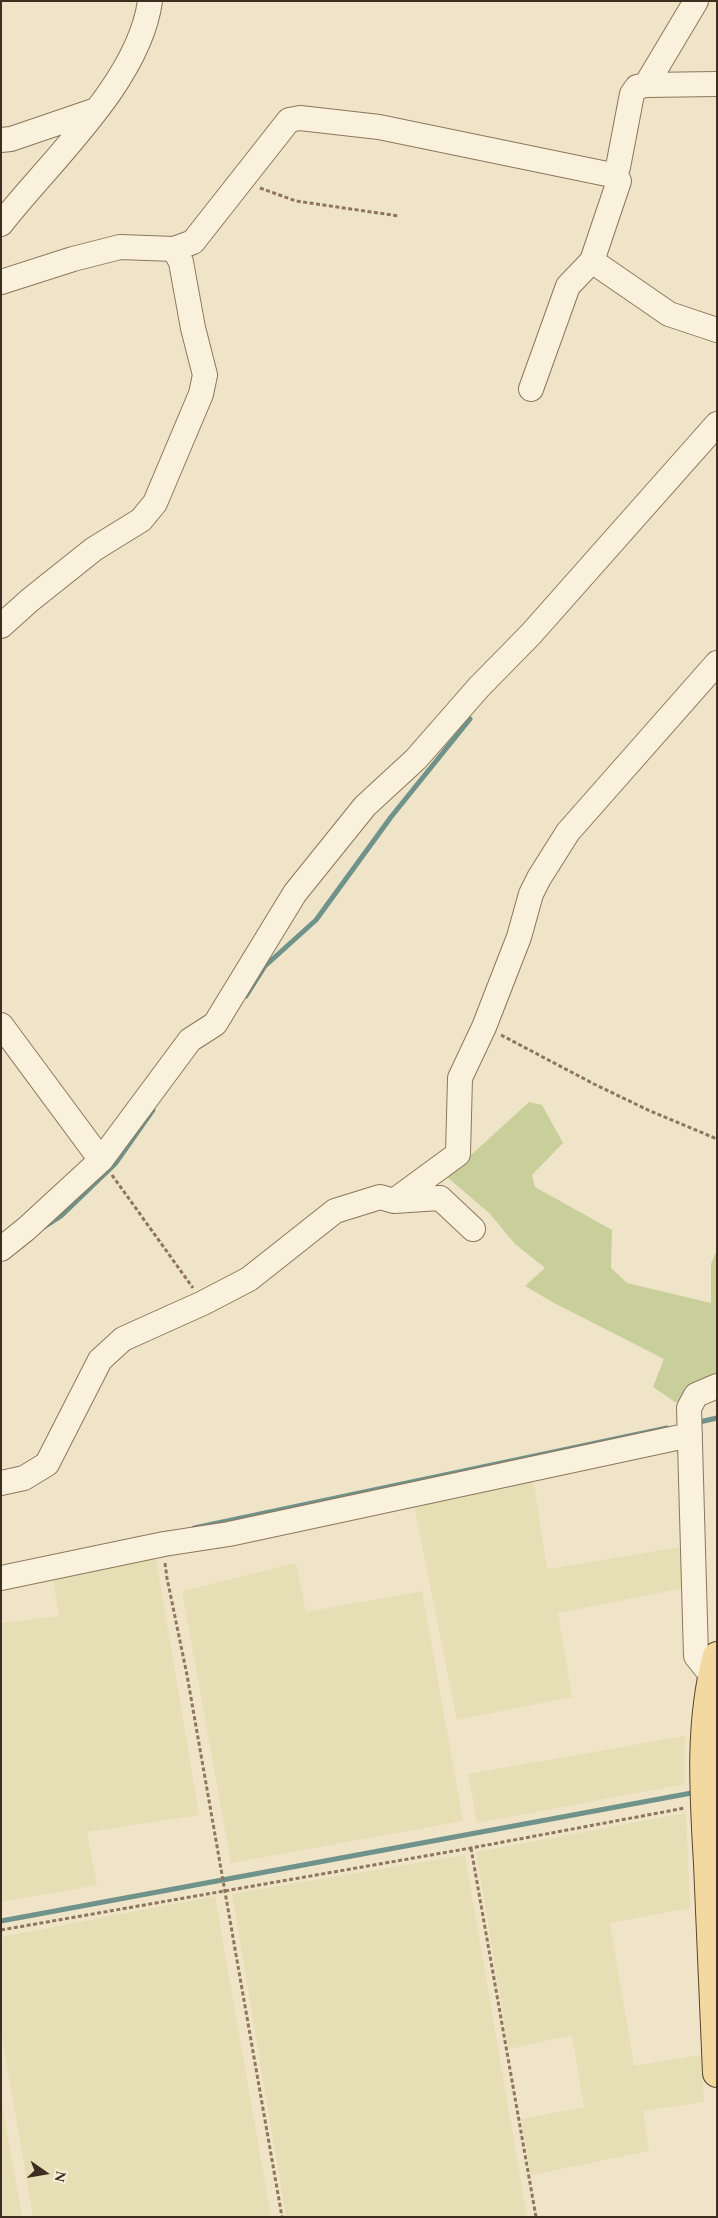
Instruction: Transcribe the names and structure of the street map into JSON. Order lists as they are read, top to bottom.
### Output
{
  "north": "right"
}
